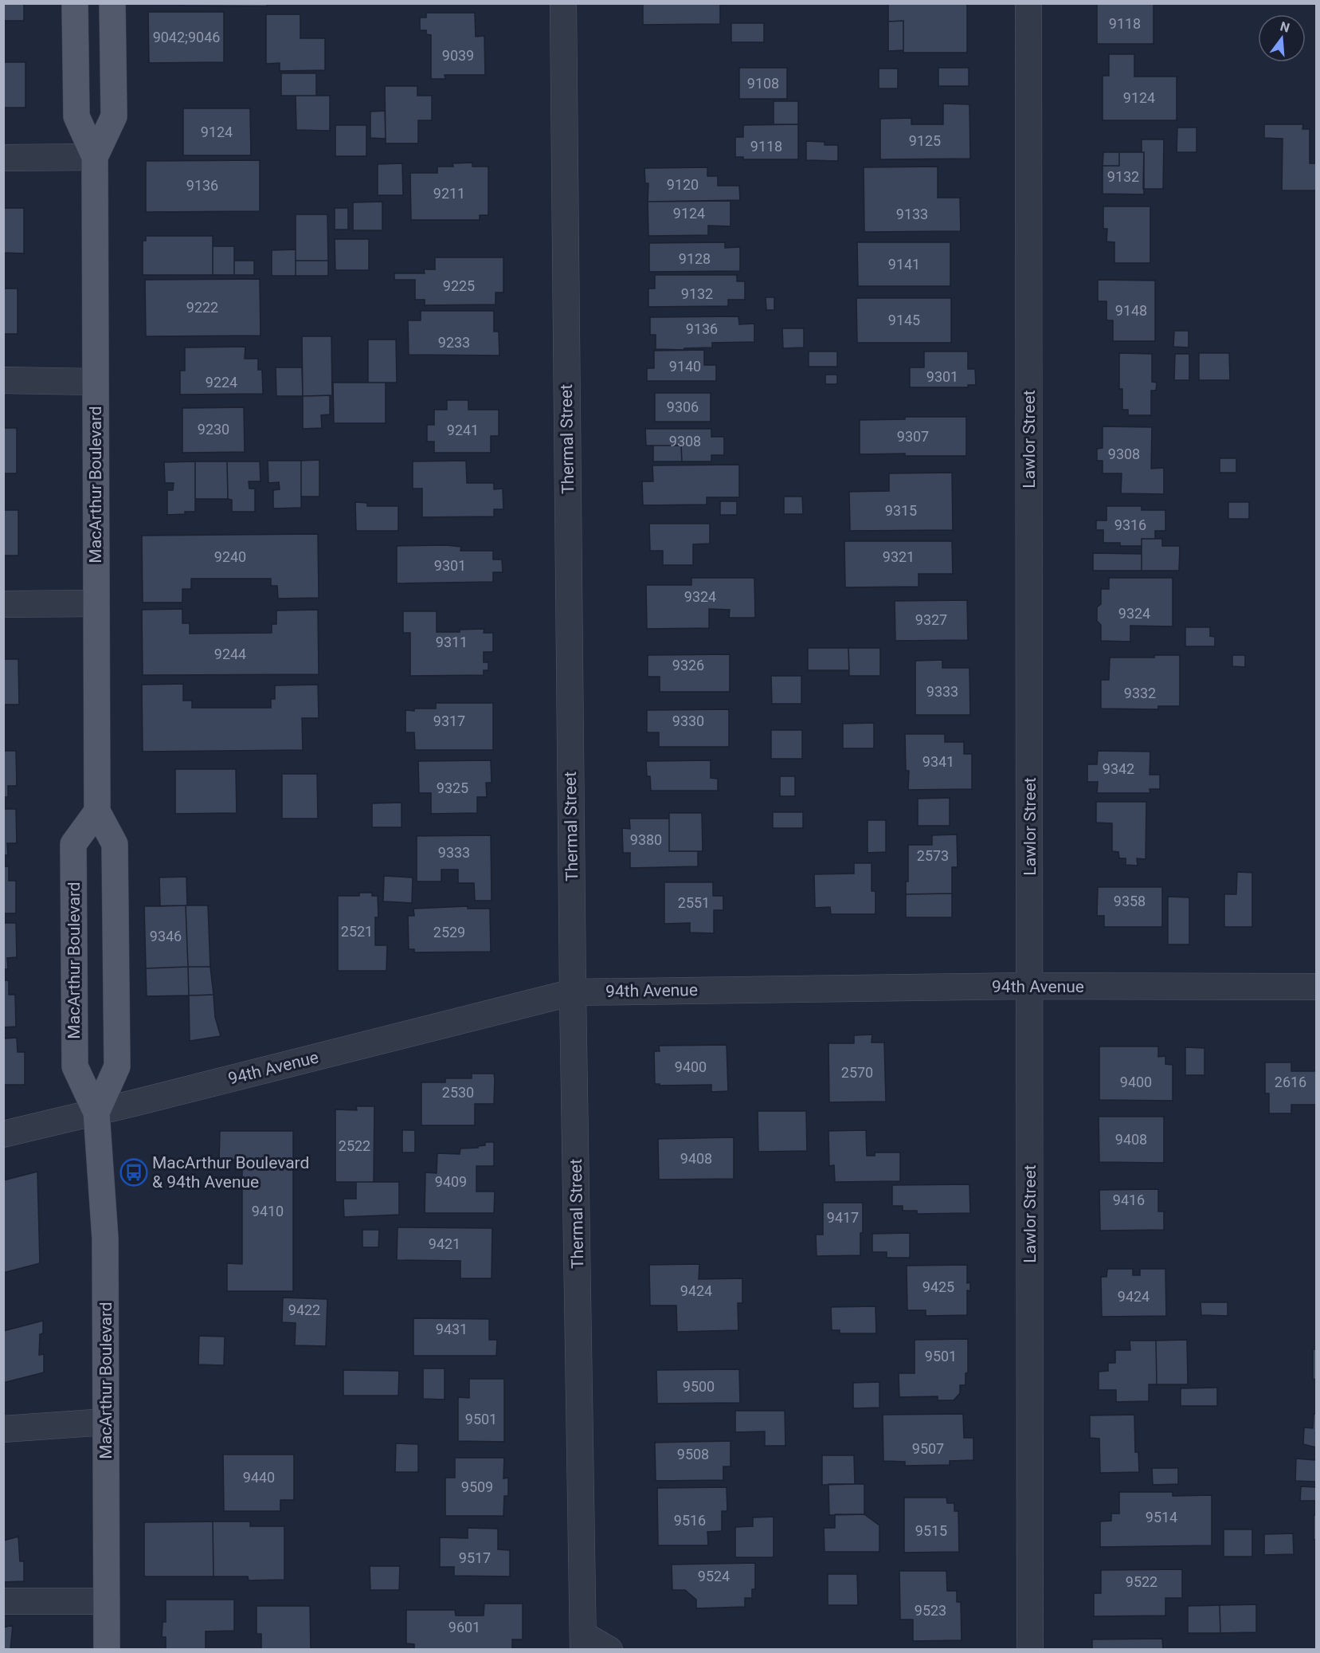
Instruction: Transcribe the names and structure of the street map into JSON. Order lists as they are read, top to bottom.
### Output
{
  "streets": {
    "main road": ["MacArthur Boulevard"],
    "street": ["Thermal Street", "Lawlor Street", "94th Avenue"]
  },
  "crossings": [
    ["Thermal Street", "94th Avenue"],
    ["Lawlor Street", "94th Avenue"],
    ["MacArthur Boulevard", "94th Avenue"]
  ],
  "places": {
    "bus stop": ["MacArthur Boulevard & 94th Avenue"]
  },
  "house_numbers": [
    "9118",
    "9042;9046",
    "9039",
    "9108",
    "9124",
    "9124",
    "9125",
    "9118",
    "9132",
    "9120",
    "9136",
    "9211",
    "9124",
    "9133",
    "9128",
    "9141",
    "9225",
    "9132",
    "9222",
    "9148",
    "9145",
    "9136",
    "9233",
    "9140",
    "9301",
    "9224",
    "9306",
    "9230",
    "9241",
    "9307",
    "9308",
    "9308",
    "9315",
    "9316",
    "9240",
    "9321",
    "9301",
    "9324",
    "9324",
    "9327",
    "9311",
    "9244",
    "9326",
    "9333",
    "9332",
    "9317",
    "9330",
    "9341",
    "9342",
    "9325",
    "9380",
    "9333",
    "2573",
    "9358",
    "2551",
    "2521",
    "2529",
    "9346",
    "9400",
    "2570",
    "9400",
    "2616",
    "2530",
    "9408",
    "2522",
    "9408",
    "9409",
    "9416",
    "9410",
    "9417",
    "9421",
    "9425",
    "9424",
    "9424",
    "9422",
    "9431",
    "9501",
    "9500",
    "9501",
    "9507",
    "9508",
    "9440",
    "9509",
    "9514",
    "9516",
    "9515",
    "9517",
    "9524",
    "9522",
    "9523",
    "9601"
  ],
  "north": "top"
}
